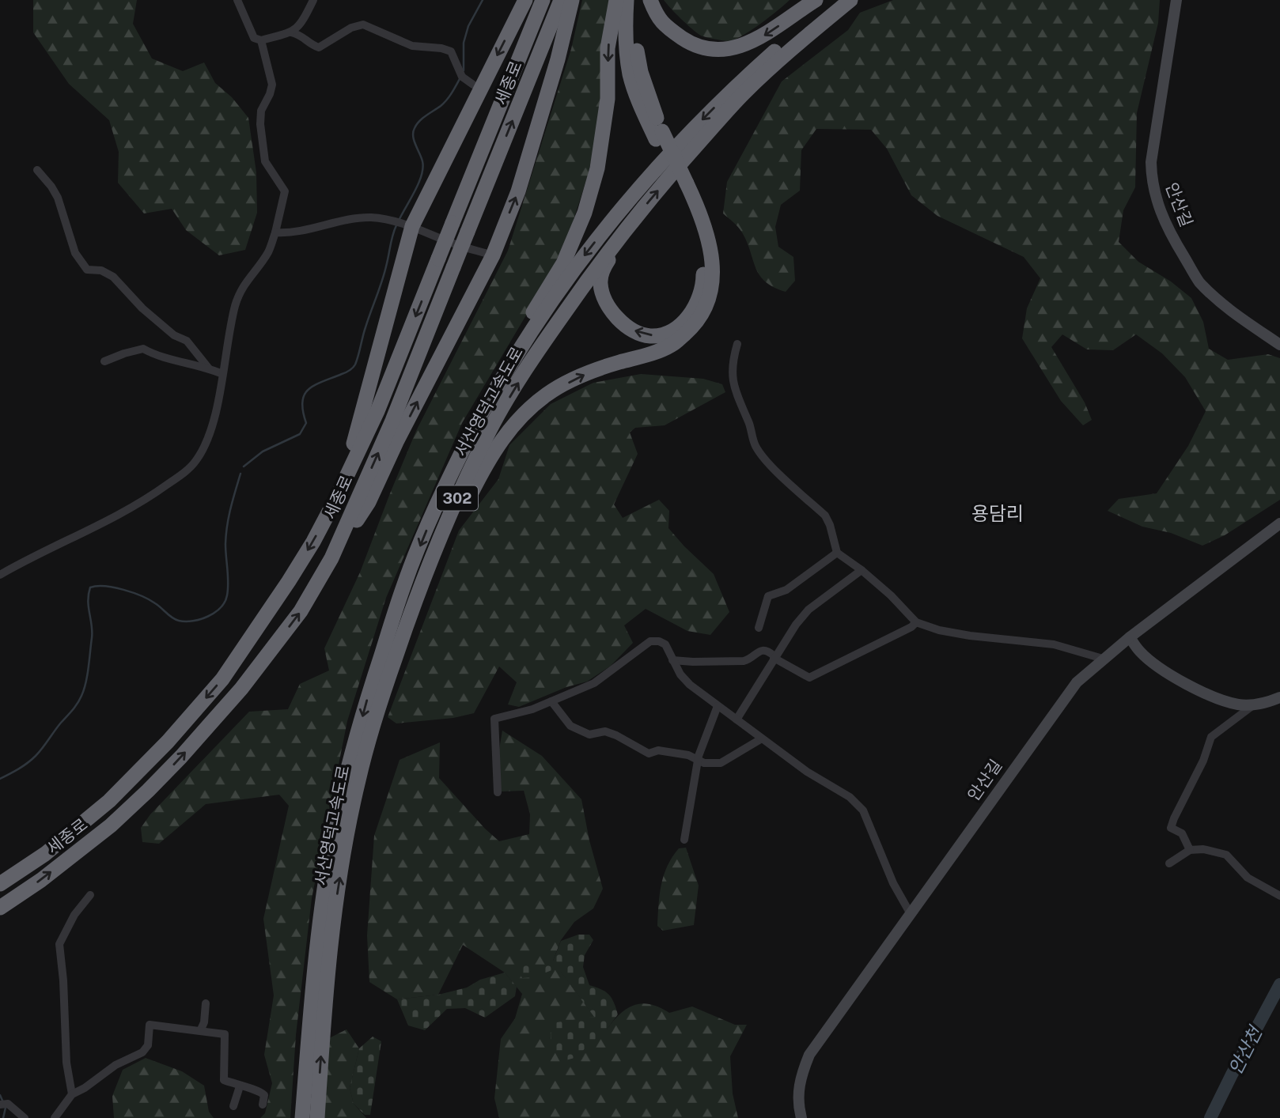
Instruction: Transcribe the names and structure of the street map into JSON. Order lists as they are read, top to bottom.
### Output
{
  "streets": {
    "highway": ["세종로", "서산영덕고속도로", "302"],
    "street": ["안산길"]
  },
  "districts": ["용담리"],
  "water": ["안산천"]
}
